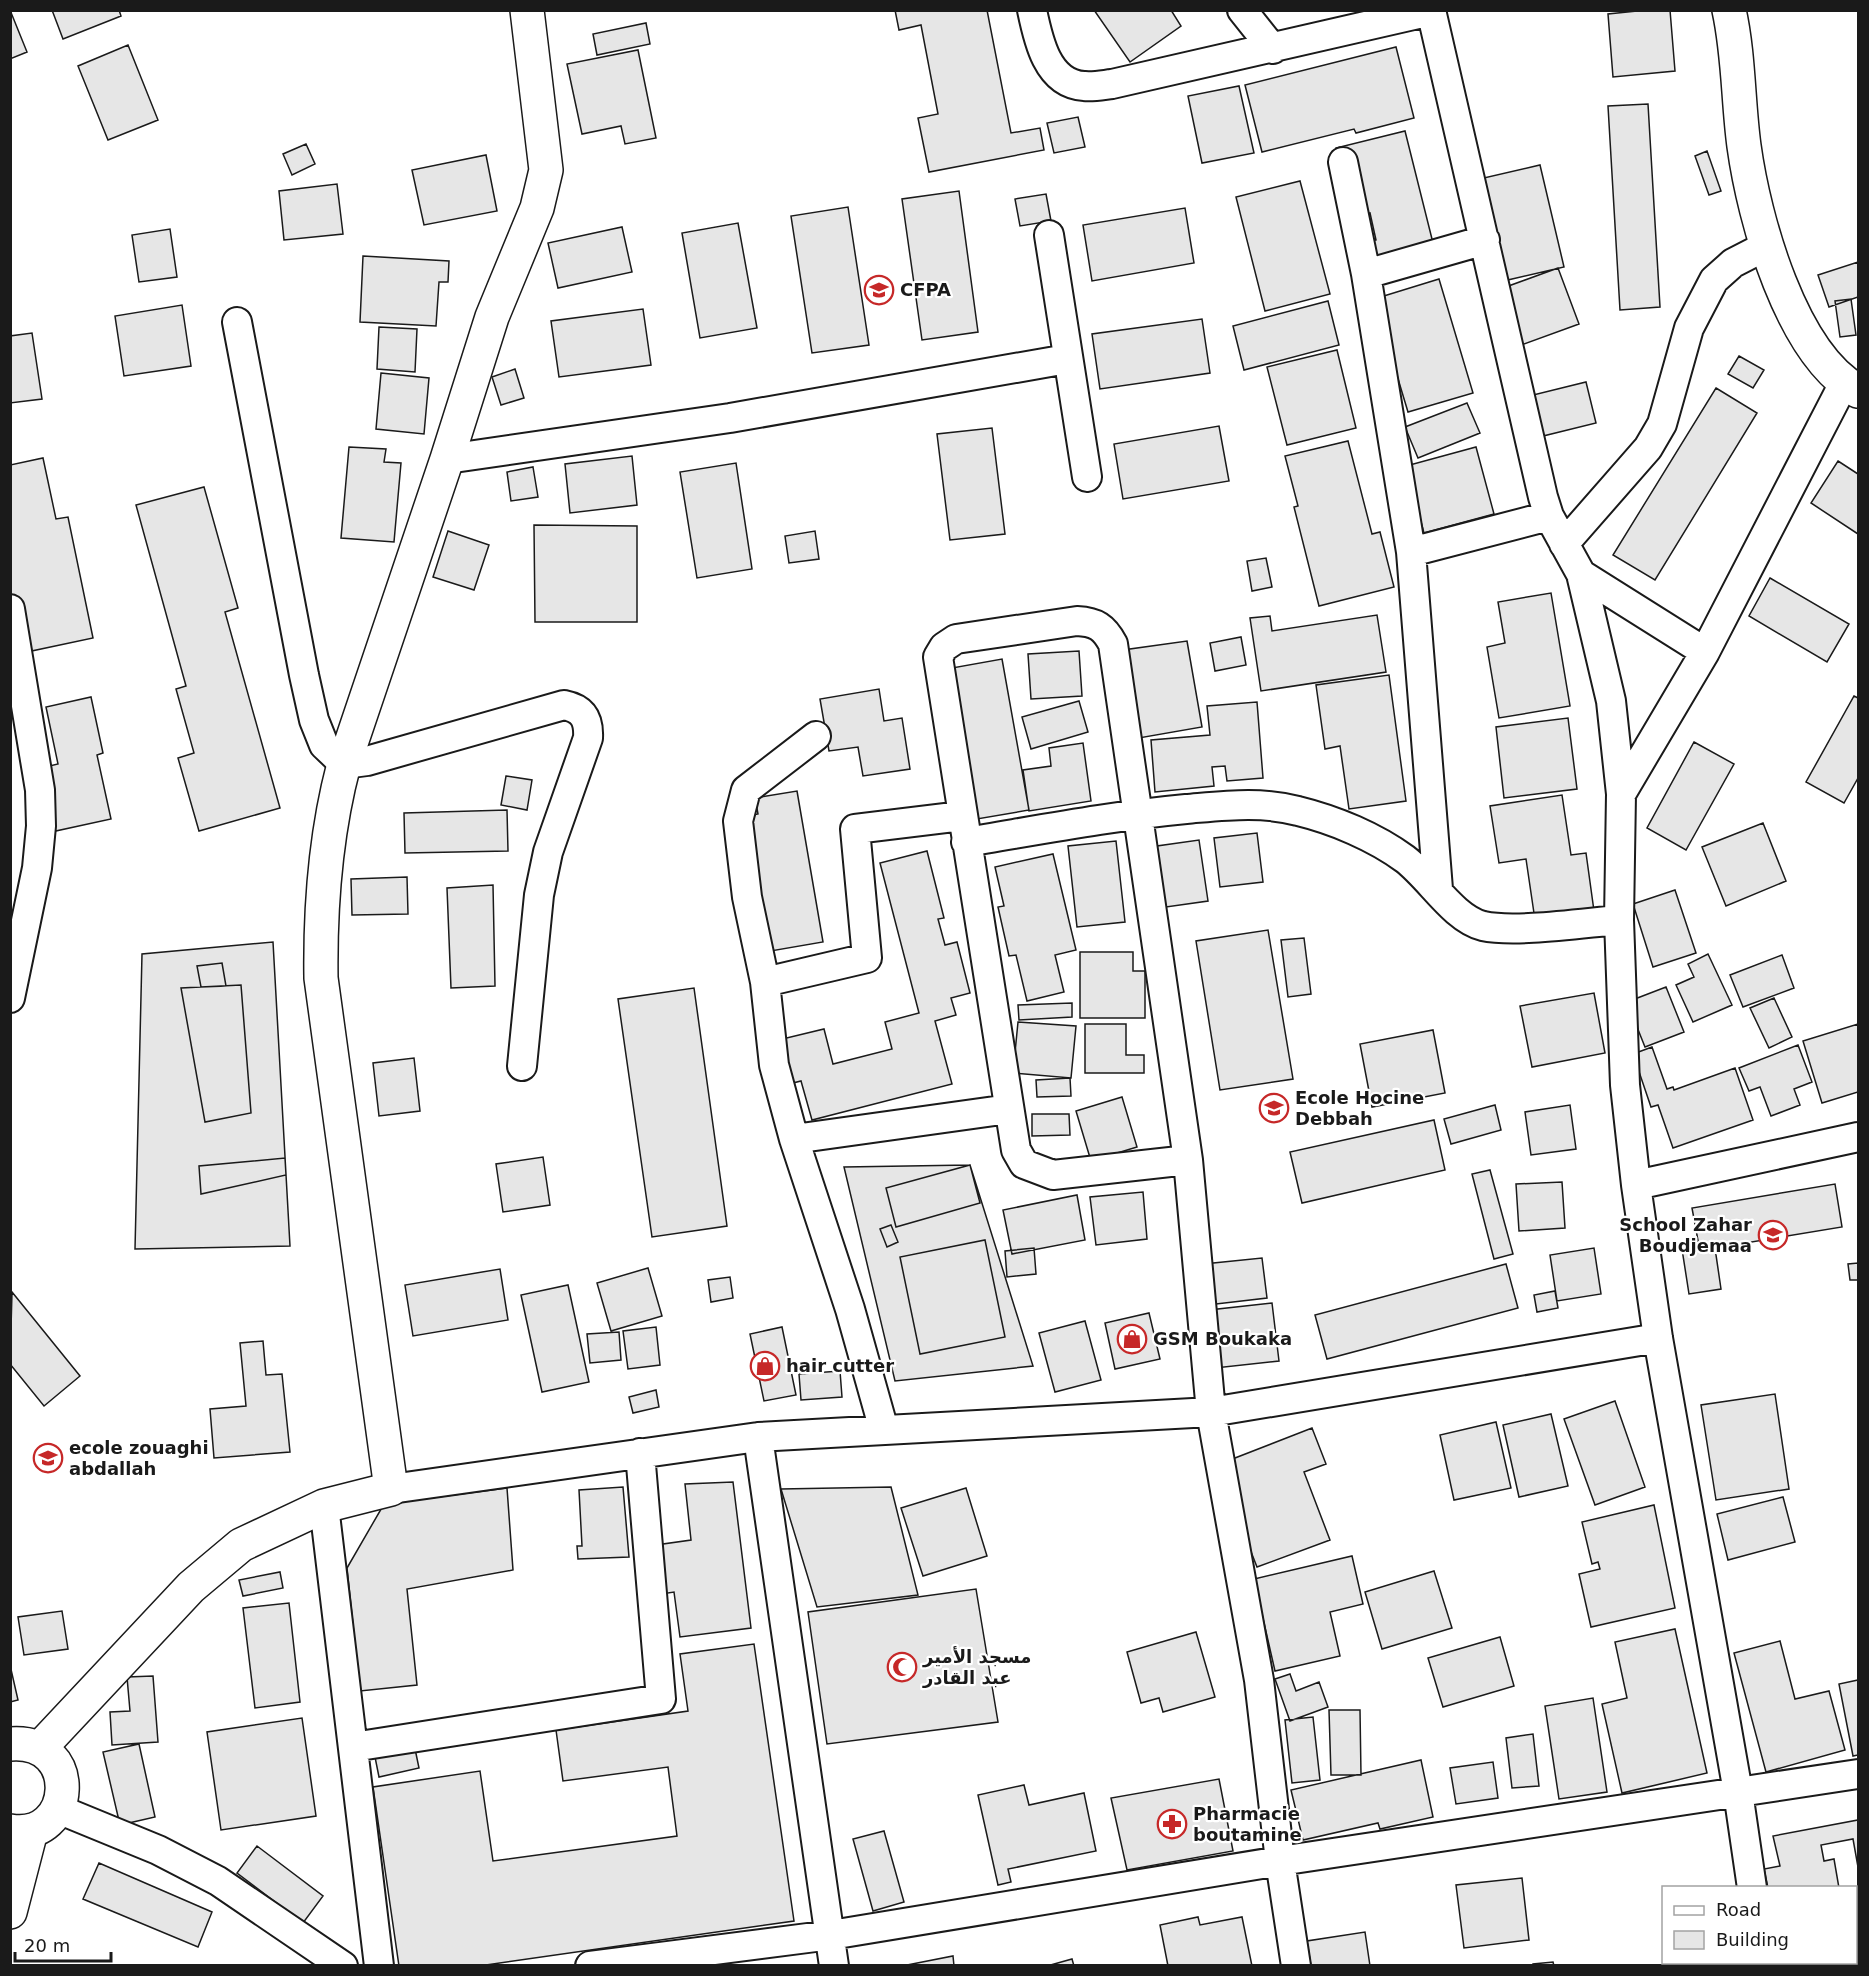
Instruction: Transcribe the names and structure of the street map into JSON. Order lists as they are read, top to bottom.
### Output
{
  "places": {
    "school or university": [
      "CFPA",
      "Ecole Hocine Debbah",
      "School Zahar Boudjemaa",
      "ecole zouaghi abdallah"
    ],
    "shop": ["GSM Boukaka", "hair cutter"],
    "mosque": ["مسجد الأمير عبد القادر"],
    "pharmacy": ["Pharmacie boutamine"]
  },
  "legend": ["Road", "Building"],
  "scale_bar": "20 m"
}
